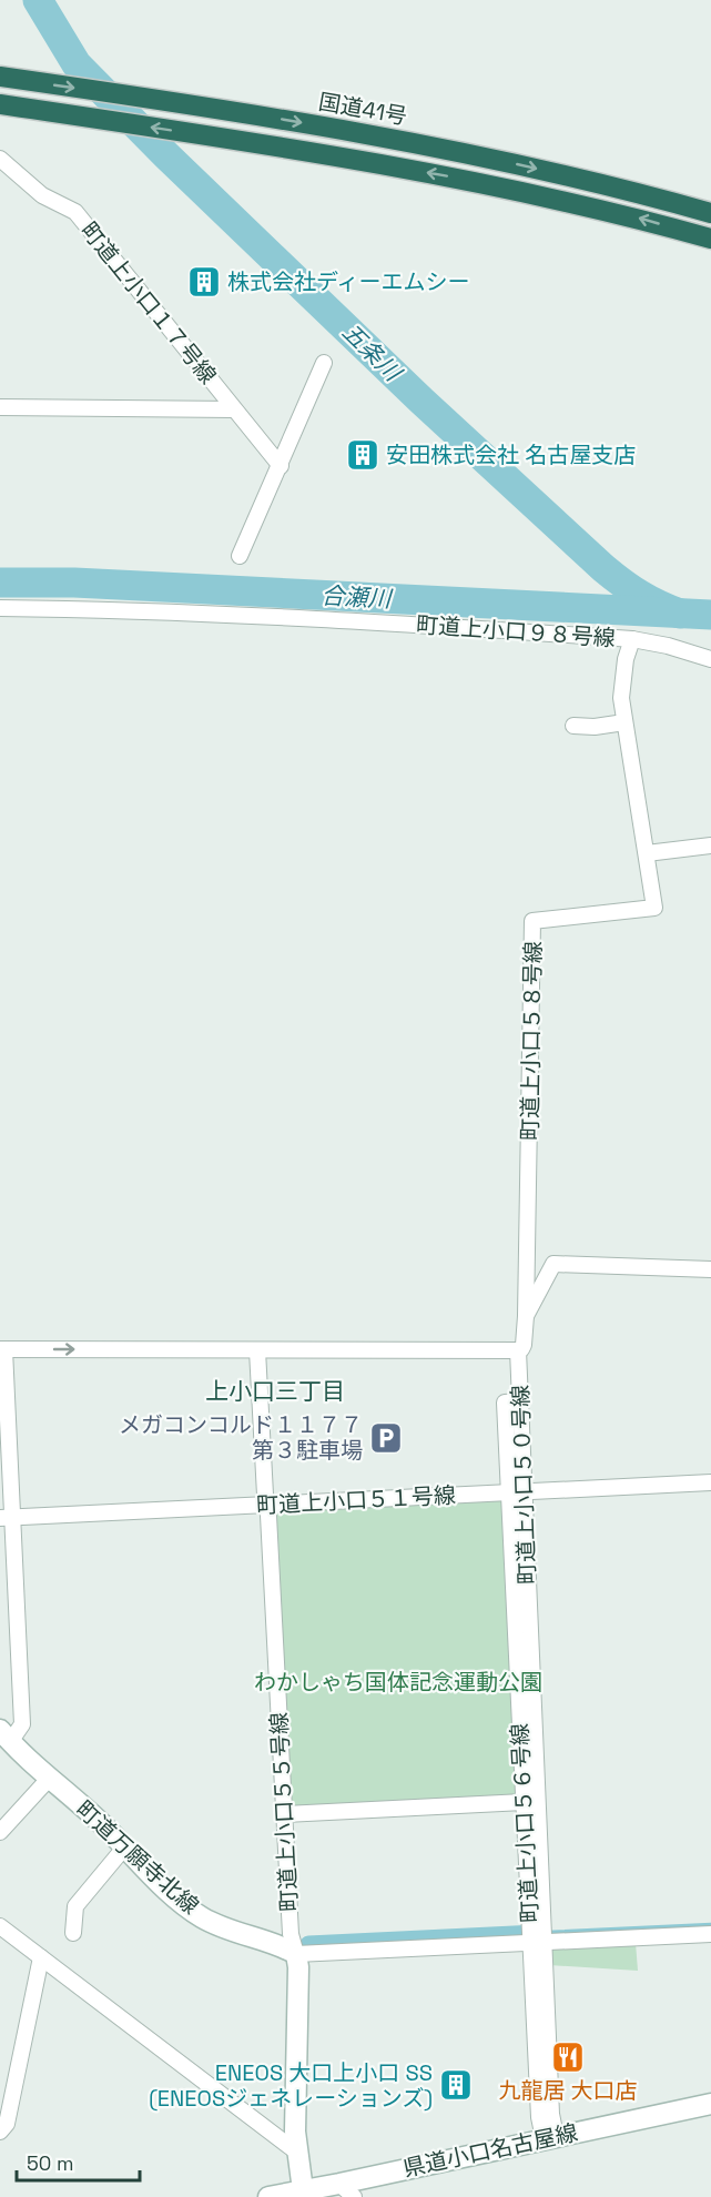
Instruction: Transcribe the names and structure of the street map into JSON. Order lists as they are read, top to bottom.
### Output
{
  "streets": {
    "highway": ["国道41号"],
    "street": [
      "町道上小口１７号線",
      "町道上小口９８号線",
      "町道上小口５８号線",
      "町道上小口５０号線",
      "町道上小口５１号線",
      "町道上小口５５号線",
      "町道上小口５６号線",
      "町道万願寺北線",
      "県道小口名古屋線"
    ]
  },
  "crossings": [
    ["町道上小口９８号線", "町道上小口５８号線"],
    ["町道上小口５８号線", "町道上小口５０号線"],
    ["町道上小口５０号線", "町道上小口５６号線"],
    ["町道上小口５１号線", "町道上小口５５号線"],
    ["町道上小口５１号線", "町道上小口５６号線"],
    ["町道上小口５５号線", "町道万願寺北線"],
    ["町道上小口５６号線", "県道小口名古屋線"]
  ],
  "districts": ["上小口三丁目"],
  "water": ["五条川", "合瀬川"],
  "parks": ["わかしゃち国体記念運動公園"],
  "places": {
    "building": ["株式会社ディーエムシー", "安田株式会社 名古屋支店", "ENEOS 大口上小口 SS (ENEOSジェネレーションズ)"],
    "parking": ["メガコンコルド１１７７ 第３駐車場"],
    "restaurant": ["九龍居 大口店"]
  },
  "scale_bar": "50 m"
}
